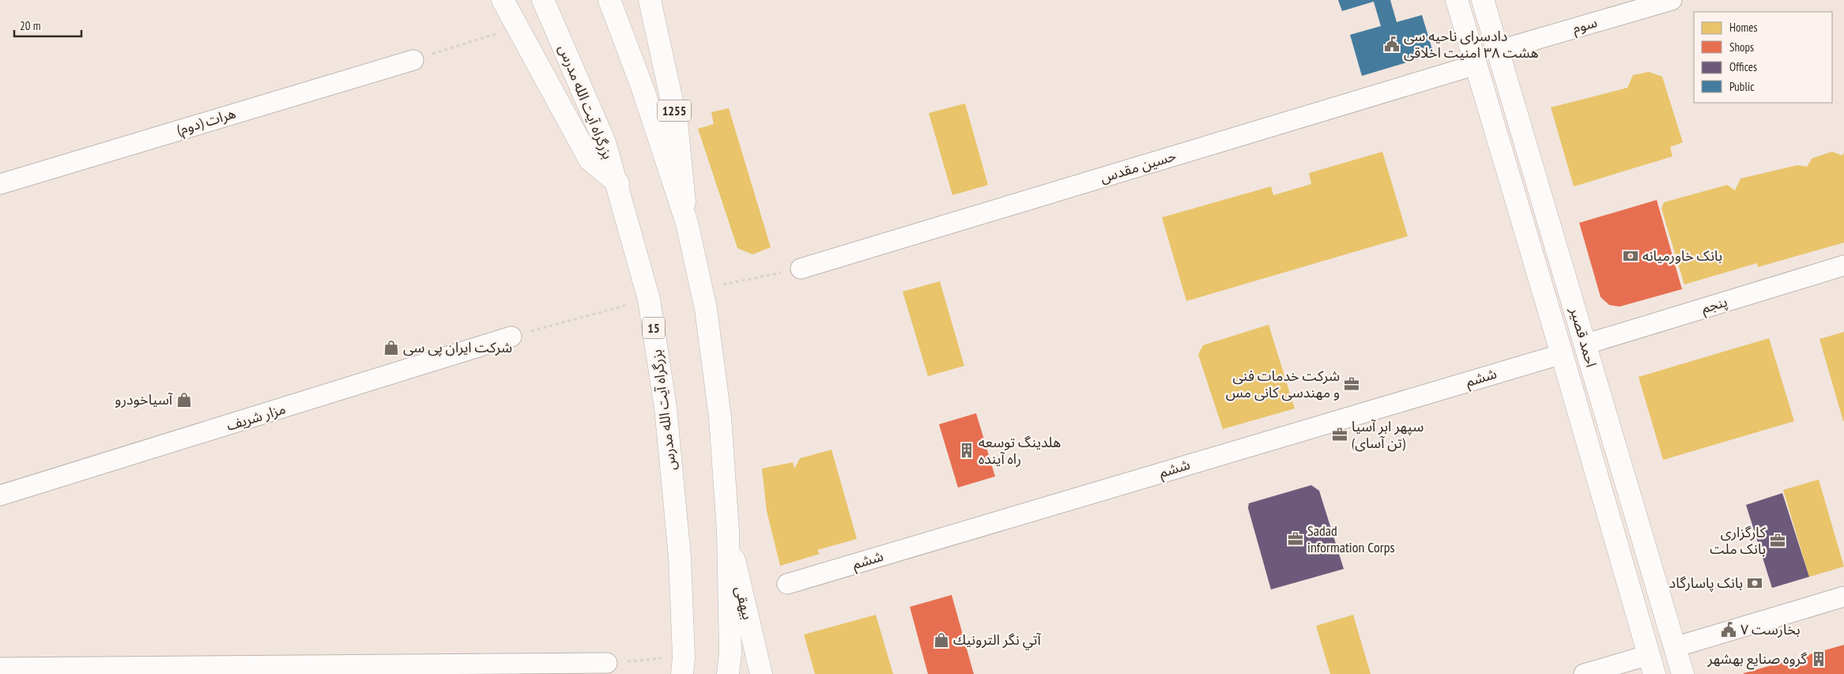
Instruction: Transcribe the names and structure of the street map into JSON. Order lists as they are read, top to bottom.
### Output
{
  "streets": {
    "main road": [
      "بزرگراه آیت الله مدرس",
      "1255",
      "15",
      "احمد قصیر",
      "بیهقی"
    ],
    "street": [
      "سوم",
      "هرات (دوم)",
      "حسین مقدس",
      "پنجم",
      "ششم",
      "مزار شریف"
    ]
  },
  "crossings": [
    ["سوم", "احمد قصیر"],
    ["حسین مقدس", "احمد قصیر"],
    ["پنجم", "احمد قصیر"],
    ["احمد قصیر", "ششم"]
  ],
  "places": {
    "public building": ["دادسرای ناحیه سی هشت ۳۸ امنیت اخلاقی", "بخارست ۷"],
    "bank": ["بانک خاورمیانه", "بانک پاسارگاد"],
    "shop": ["شرکت ایران پی سی", "آسیاخودرو", "آتي نگر الترونيك"],
    "office": [
      "شرکت خدمات فنی و مهندسی کانی مس",
      "سپهر ابر آسیا (تن آسای)",
      "Sadad information Corps",
      "کارگزاری بانک ملت"
    ],
    "building": ["هلدینگ توسعه راه آینده", "گروه صنایع بهشهر"]
  },
  "legend": [
    "Homes",
    "Shops",
    "Offices",
    "Public"
  ],
  "scale_bar": "20 m"
}
